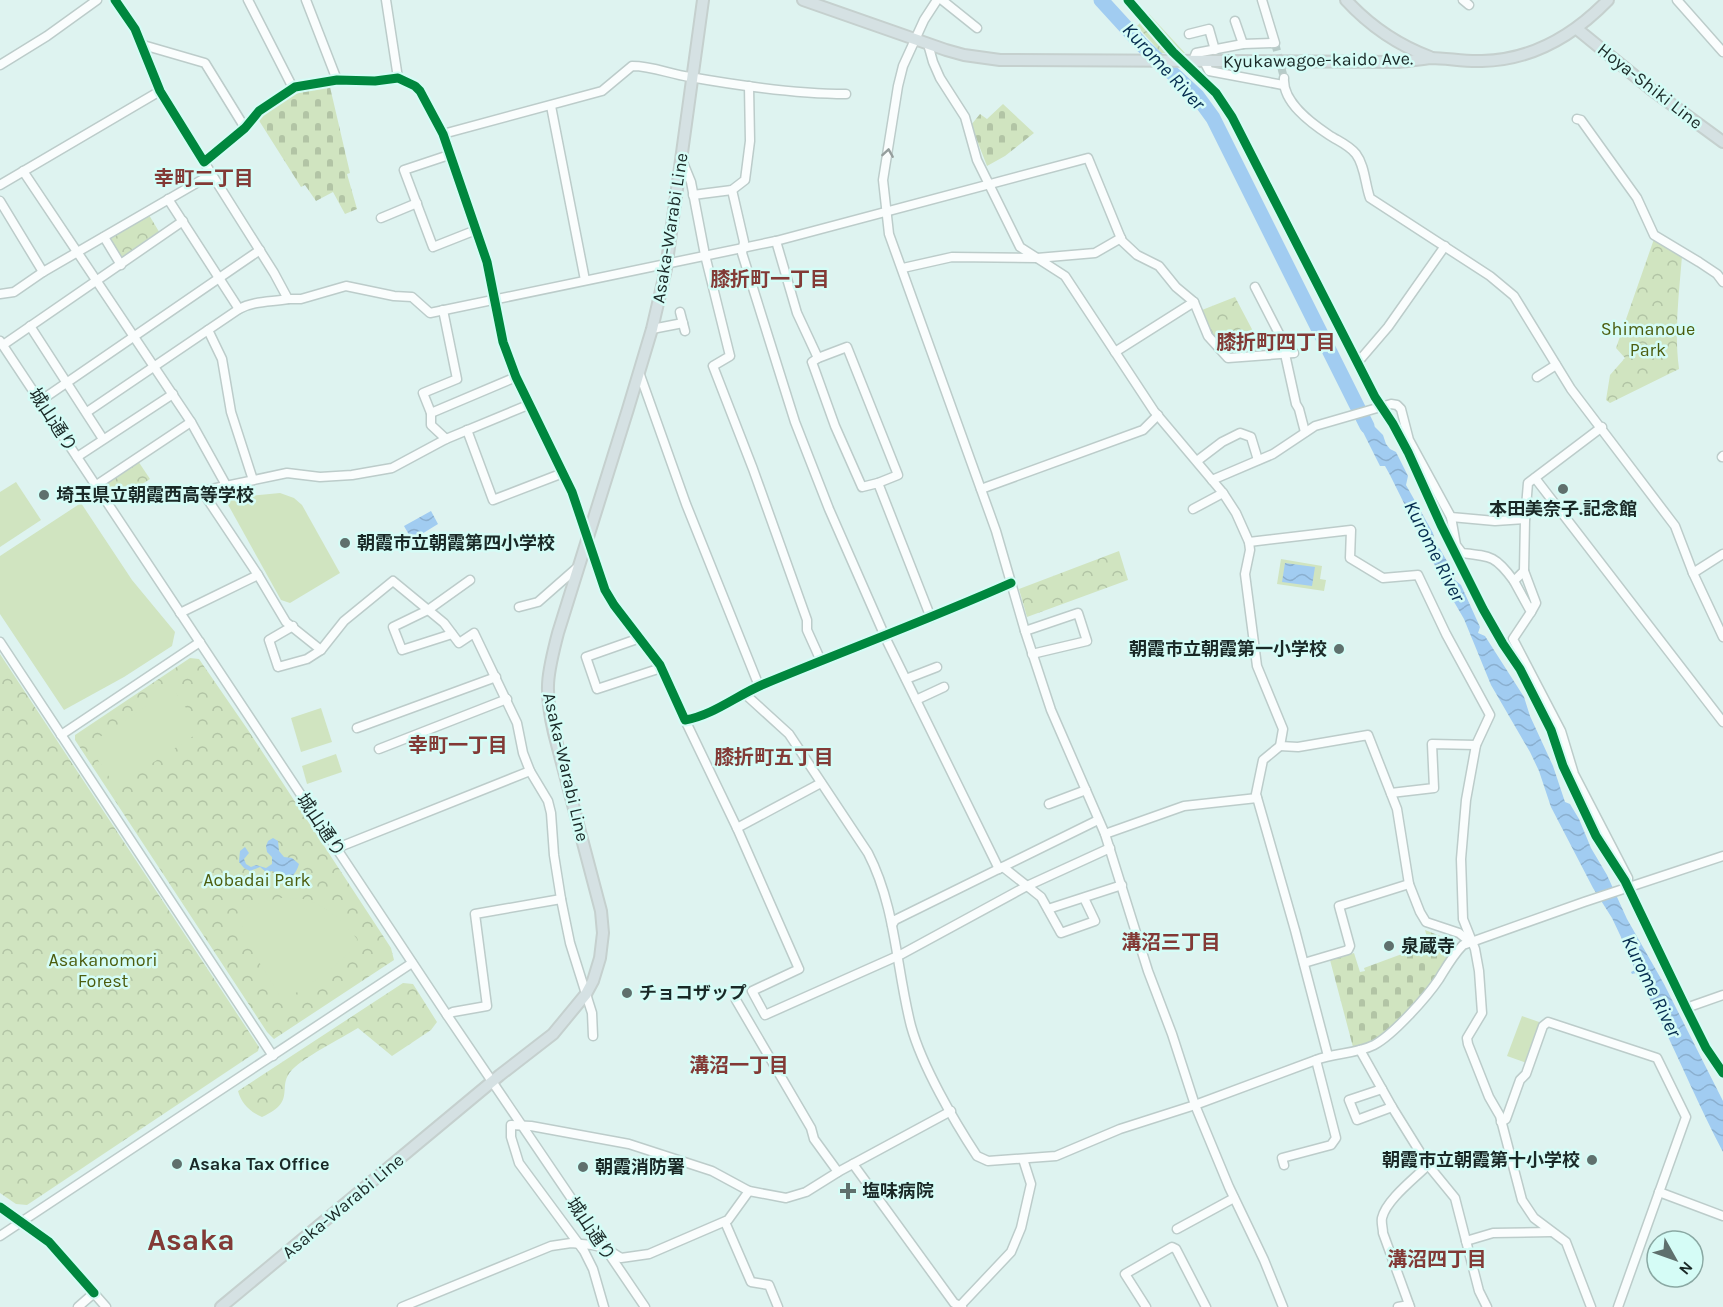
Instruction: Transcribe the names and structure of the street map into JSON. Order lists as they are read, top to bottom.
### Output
{
  "streets": {
    "main road": ["Kyukawagoe-kaido Ave.", "Hoya-Shiki Line", "Asaka-Warabi Line"],
    "street": ["城山通り"]
  },
  "crossings": [
    ["Kyukawagoe-kaido Ave.", "Hoya-Shiki Line"],
    ["Asaka-Warabi Line", "城山通り"]
  ],
  "districts": [
    "幸町二丁目",
    "膝折町一丁目",
    "膝折町四丁目",
    "幸町一丁目",
    "膝折町五丁目",
    "溝沼三丁目",
    "溝沼一丁目",
    "Asaka",
    "溝沼四丁目"
  ],
  "water": ["Kurome River"],
  "parks": ["Shimanoue Park", "Aobadai Park", "Asakanomori Forest"],
  "places": {
    "other": [
      "本田美奈子.記念館",
      "埼玉県立朝霞西高等学校",
      "朝霞市立朝霞第四小学校",
      "朝霞市立朝霞第一小学校",
      "泉蔵寺",
      "チョコザップ",
      "朝霞市立朝霞第十小学校",
      "Asaka Tax Office",
      "朝霞消防署"
    ],
    "health": ["塩味病院"]
  },
  "north": "bottom right"
}
